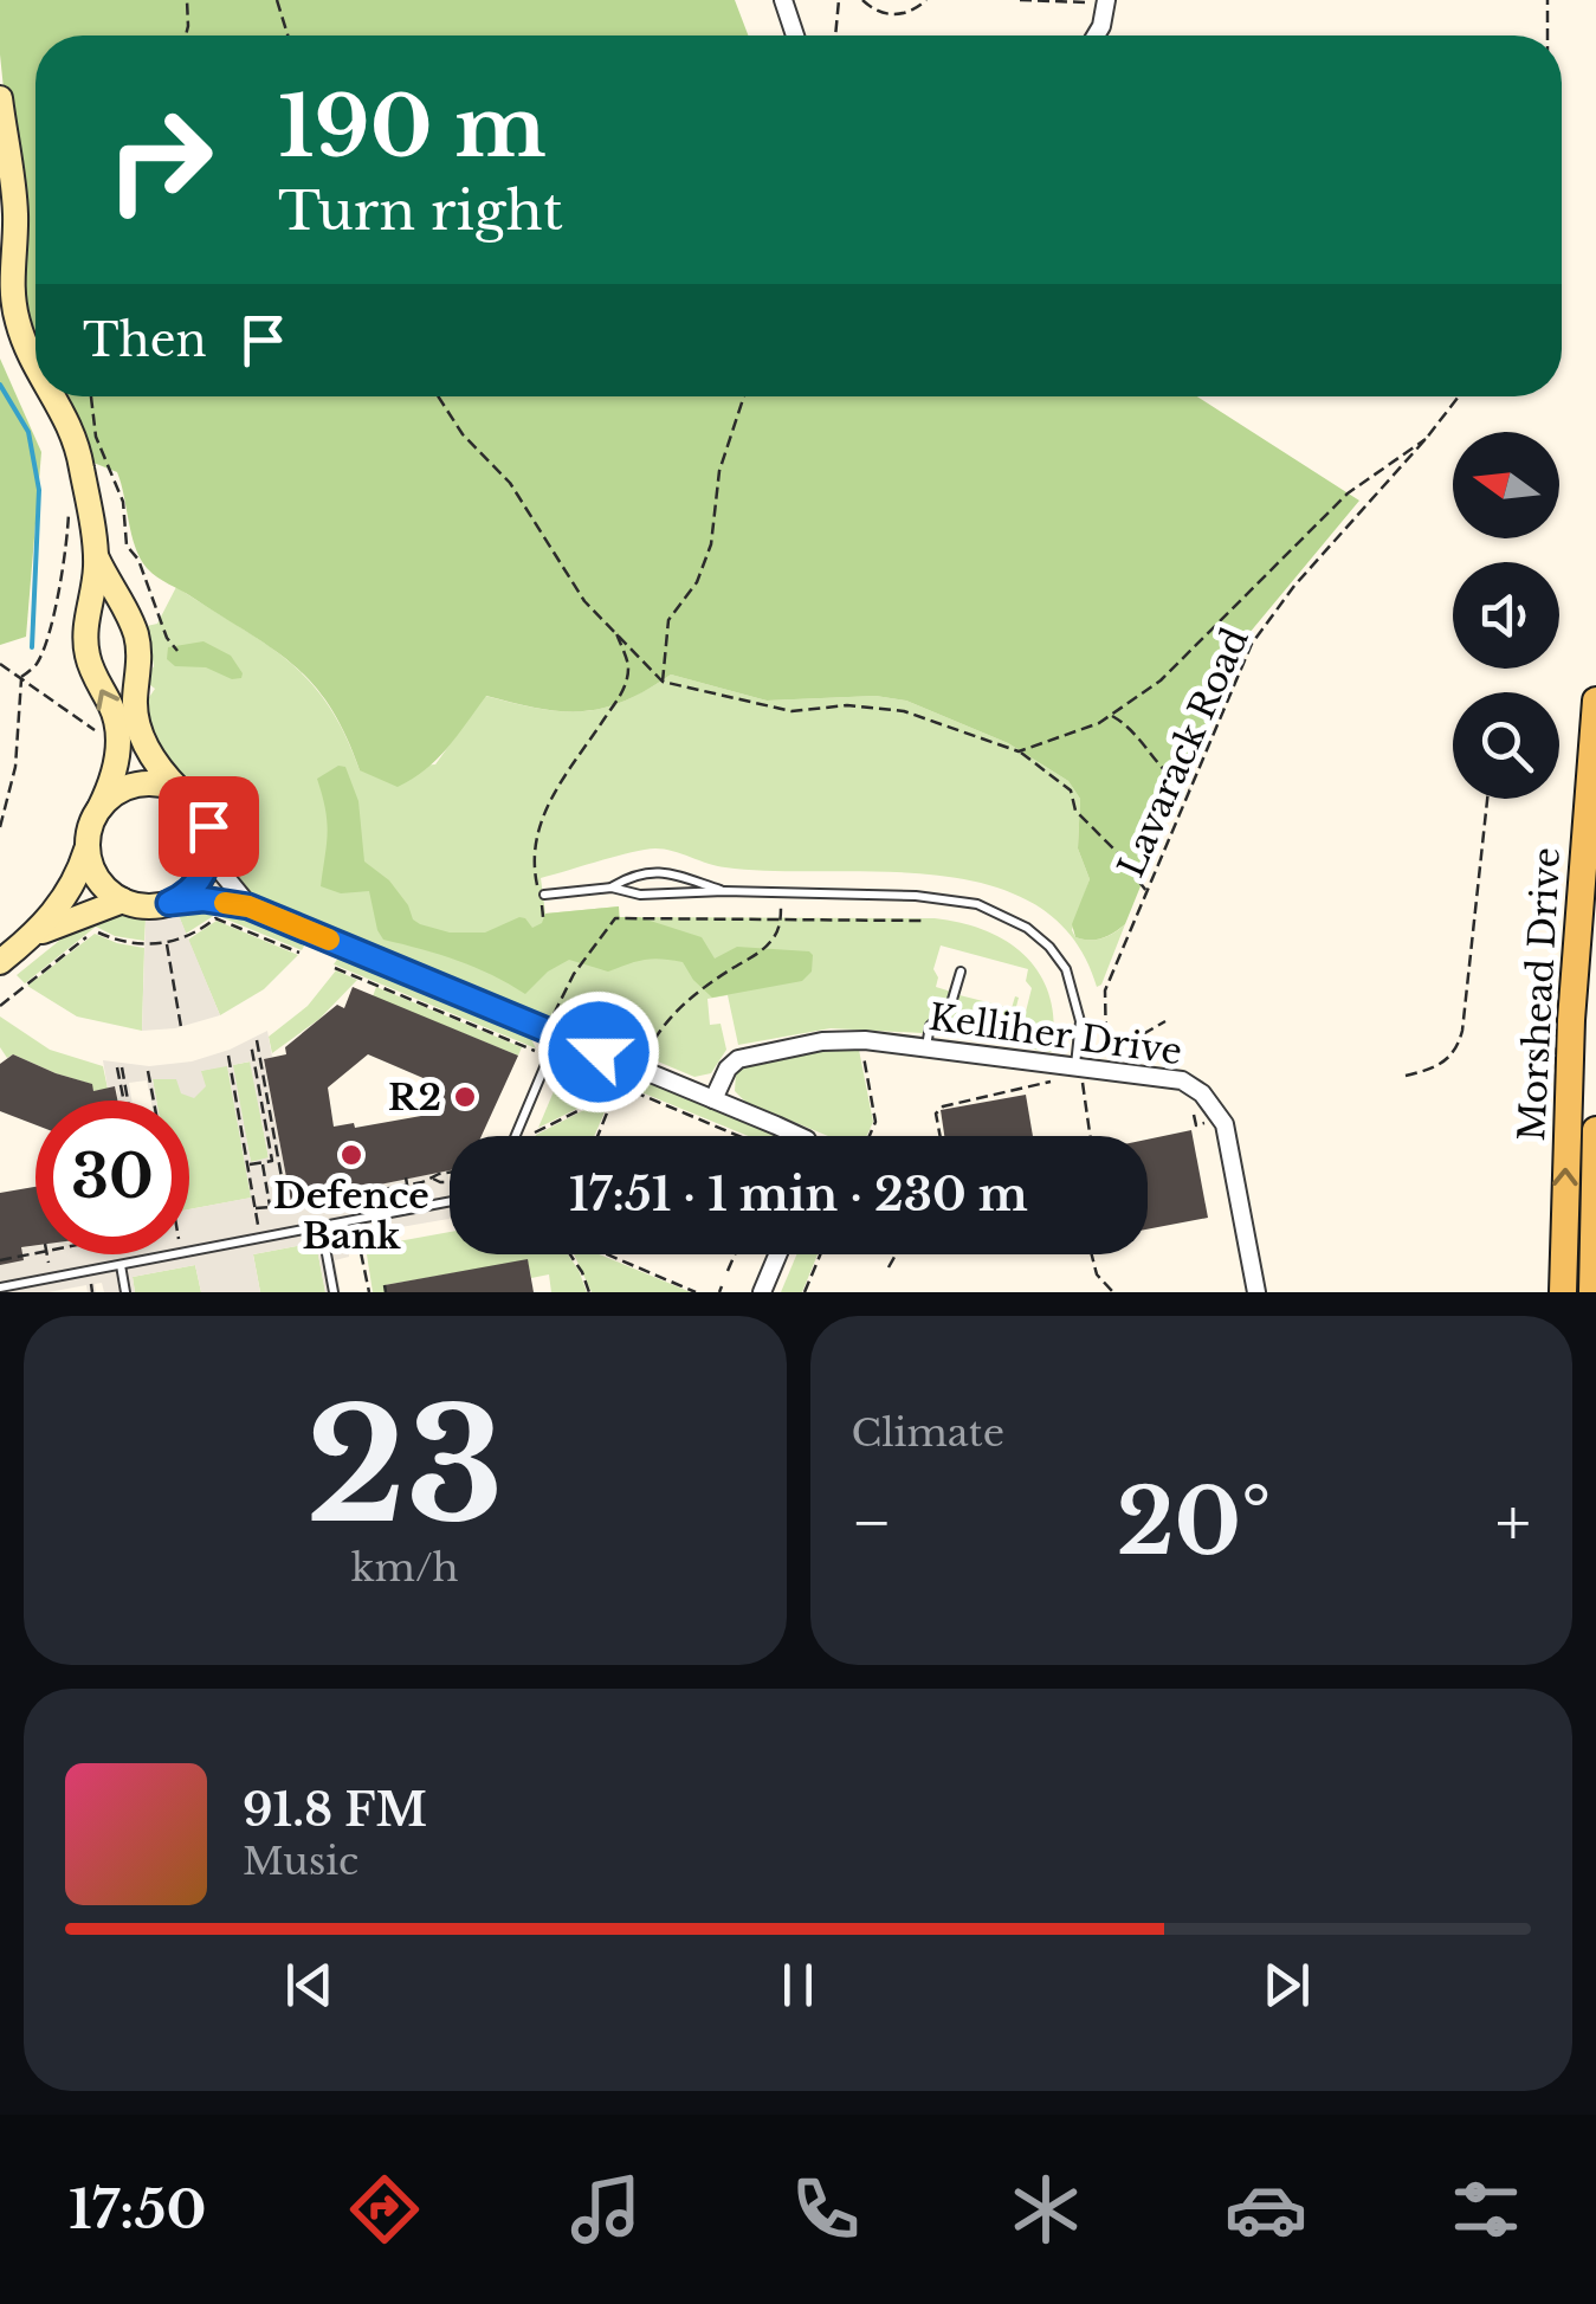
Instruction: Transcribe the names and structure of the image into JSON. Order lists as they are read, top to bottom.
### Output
{
  "streets": {
    "main road": ["Morshead Drive"],
    "street": ["Kelliher Drive"],
    "path": ["Lavarack Road"]
  },
  "one_way": ["Morshead Drive"],
  "places": ["R2", "Defence Bank"],
  "north": "left",
  "page": {
    "turn": ["190 m", "Turn right"],
    "then": "Then",
    "limit": "30",
    "trip": "17:51 · 1 min · 230 m",
    "tile": [
      ["23", "km/h"],
      "Climate"
    ],
    "heat": ["−", "20°", "+"],
    "song": ["91.8 FM", "Music"],
    "tabs": "17:50"
  }
}
